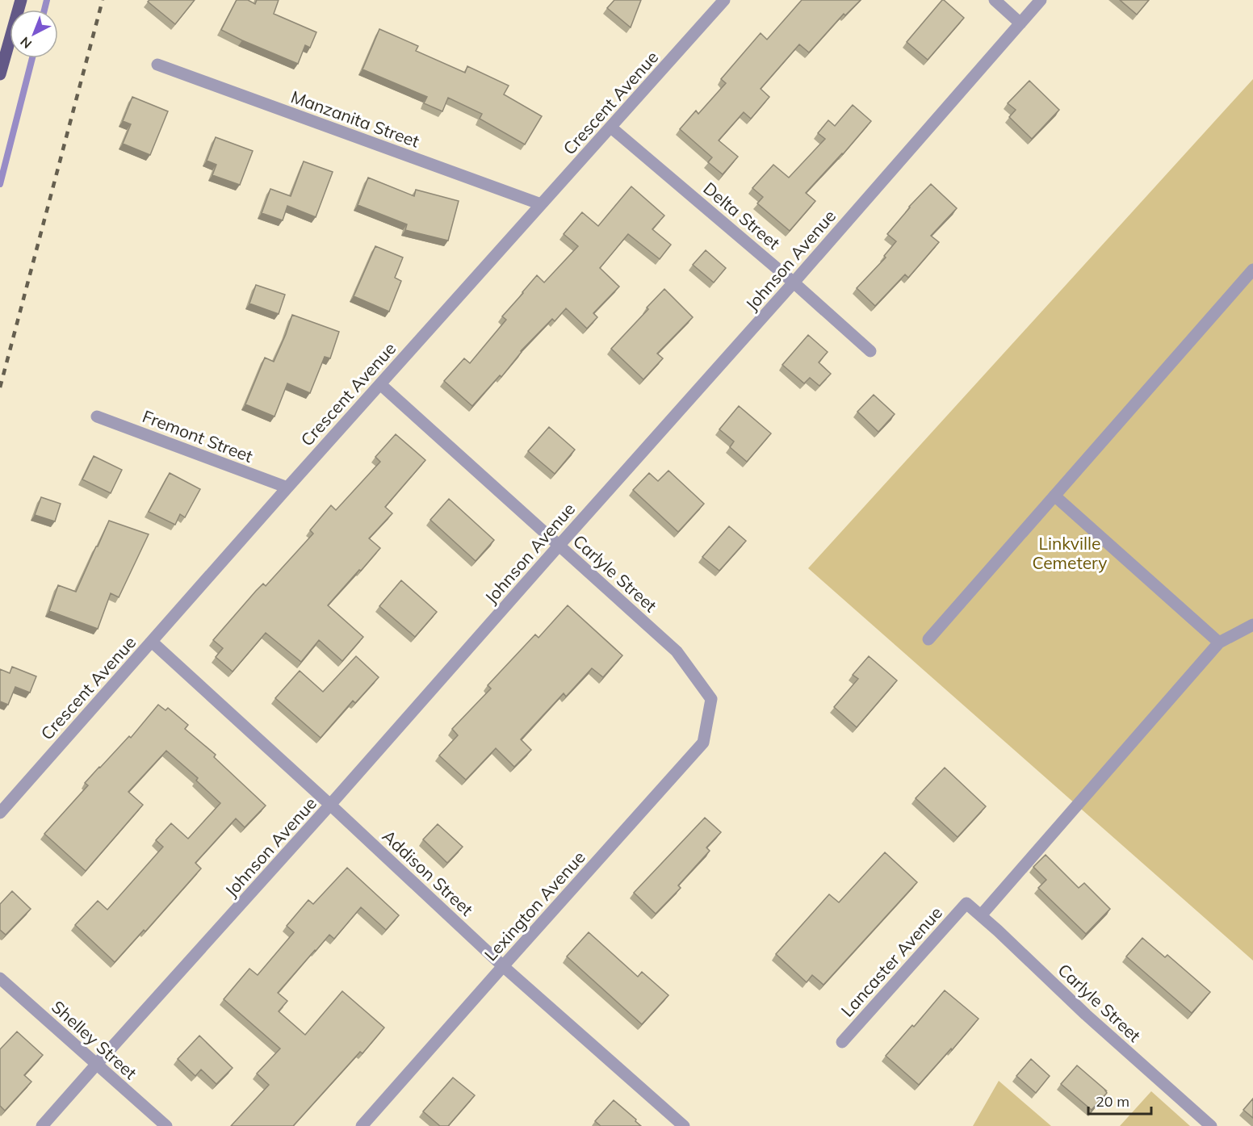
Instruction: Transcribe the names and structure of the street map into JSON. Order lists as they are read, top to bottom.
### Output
{
  "streets": {
    "street": [
      "Crescent Avenue",
      "Manzanita Street",
      "Delta Street",
      "Johnson Avenue",
      "Fremont Street",
      "Carlyle Street",
      "Addison Street",
      "Lexington Avenue",
      "Lancaster Avenue",
      "Shelley Street"
    ]
  },
  "crossings": [
    ["Crescent Avenue", "Manzanita Street"],
    ["Crescent Avenue", "Delta Street"],
    ["Crescent Avenue", "Fremont Street"],
    ["Crescent Avenue", "Carlyle Street"],
    ["Crescent Avenue", "Addison Street"],
    ["Delta Street", "Johnson Avenue"],
    ["Johnson Avenue", "Carlyle Street"],
    ["Johnson Avenue", "Addison Street"],
    ["Johnson Avenue", "Shelley Street"],
    ["Carlyle Street", "Lexington Avenue"],
    ["Carlyle Street", "Lancaster Avenue"],
    ["Addison Street", "Lexington Avenue"]
  ],
  "parks": ["Linkville Cemetery"],
  "scale_bar": "20 m",
  "north": "bottom left"
}
